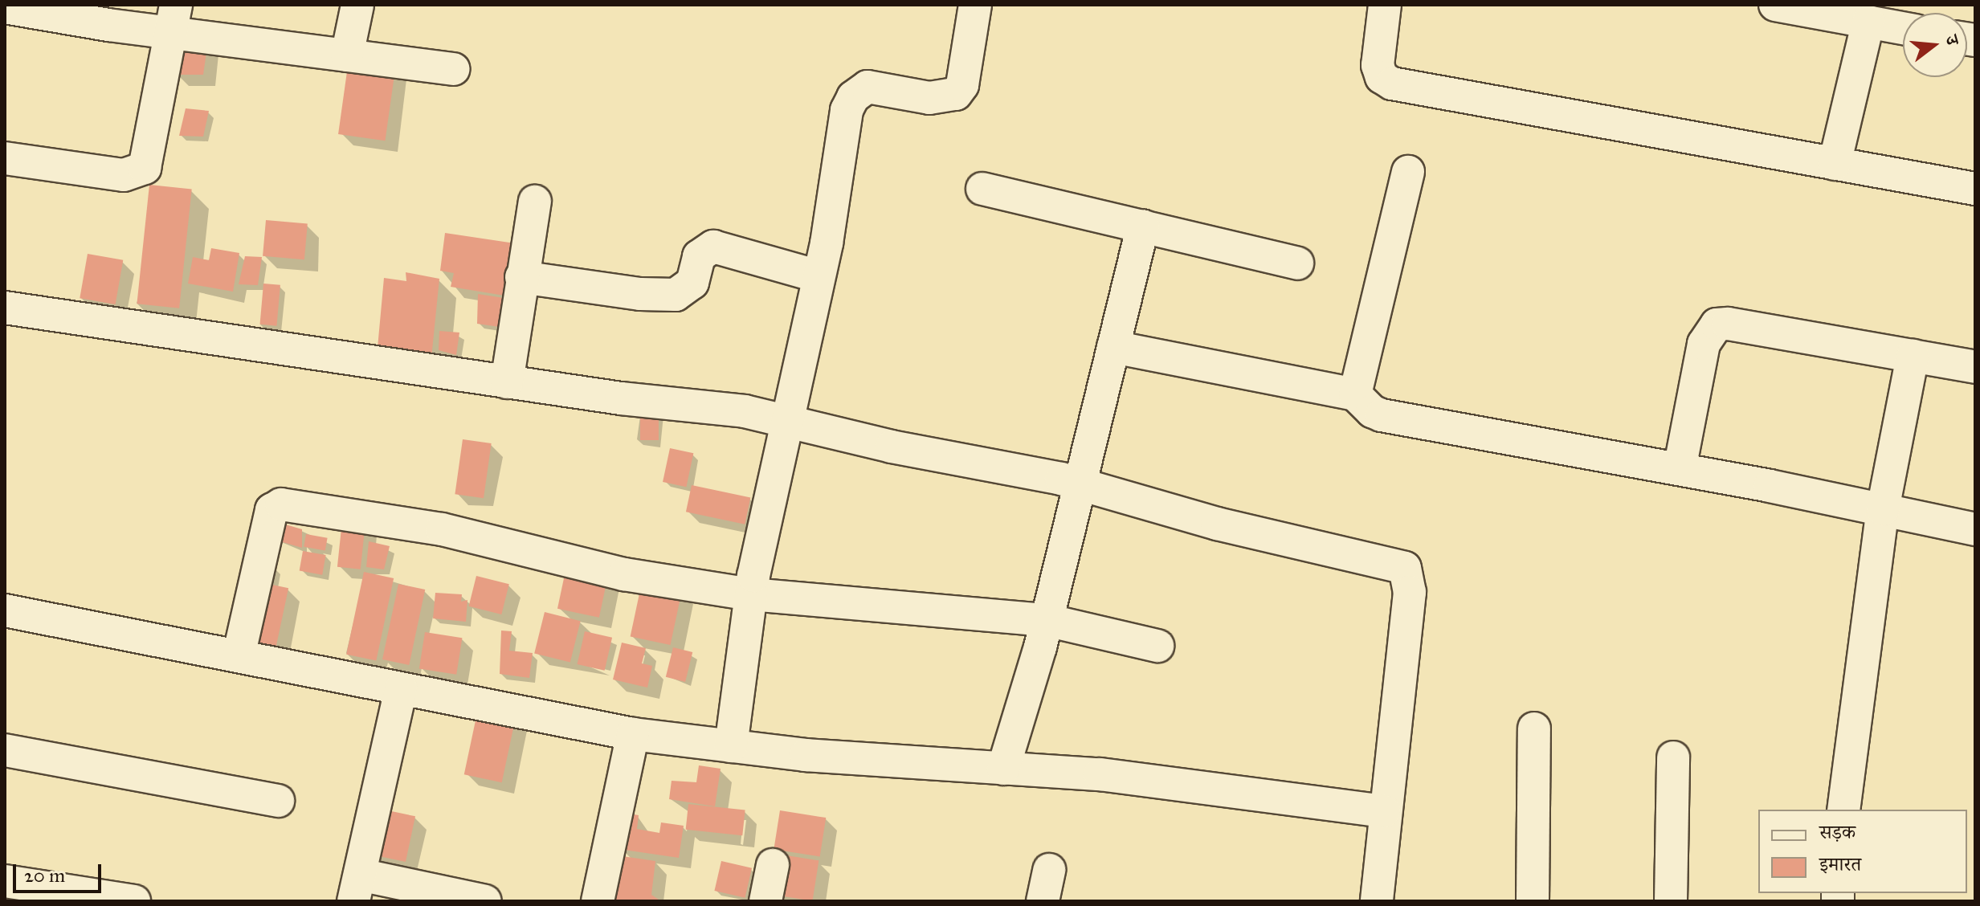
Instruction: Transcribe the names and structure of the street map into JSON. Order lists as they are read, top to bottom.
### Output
{
  "legend": ["सड़क", "इमारत"],
  "scale_bar": "20 m",
  "north": "right"
}
